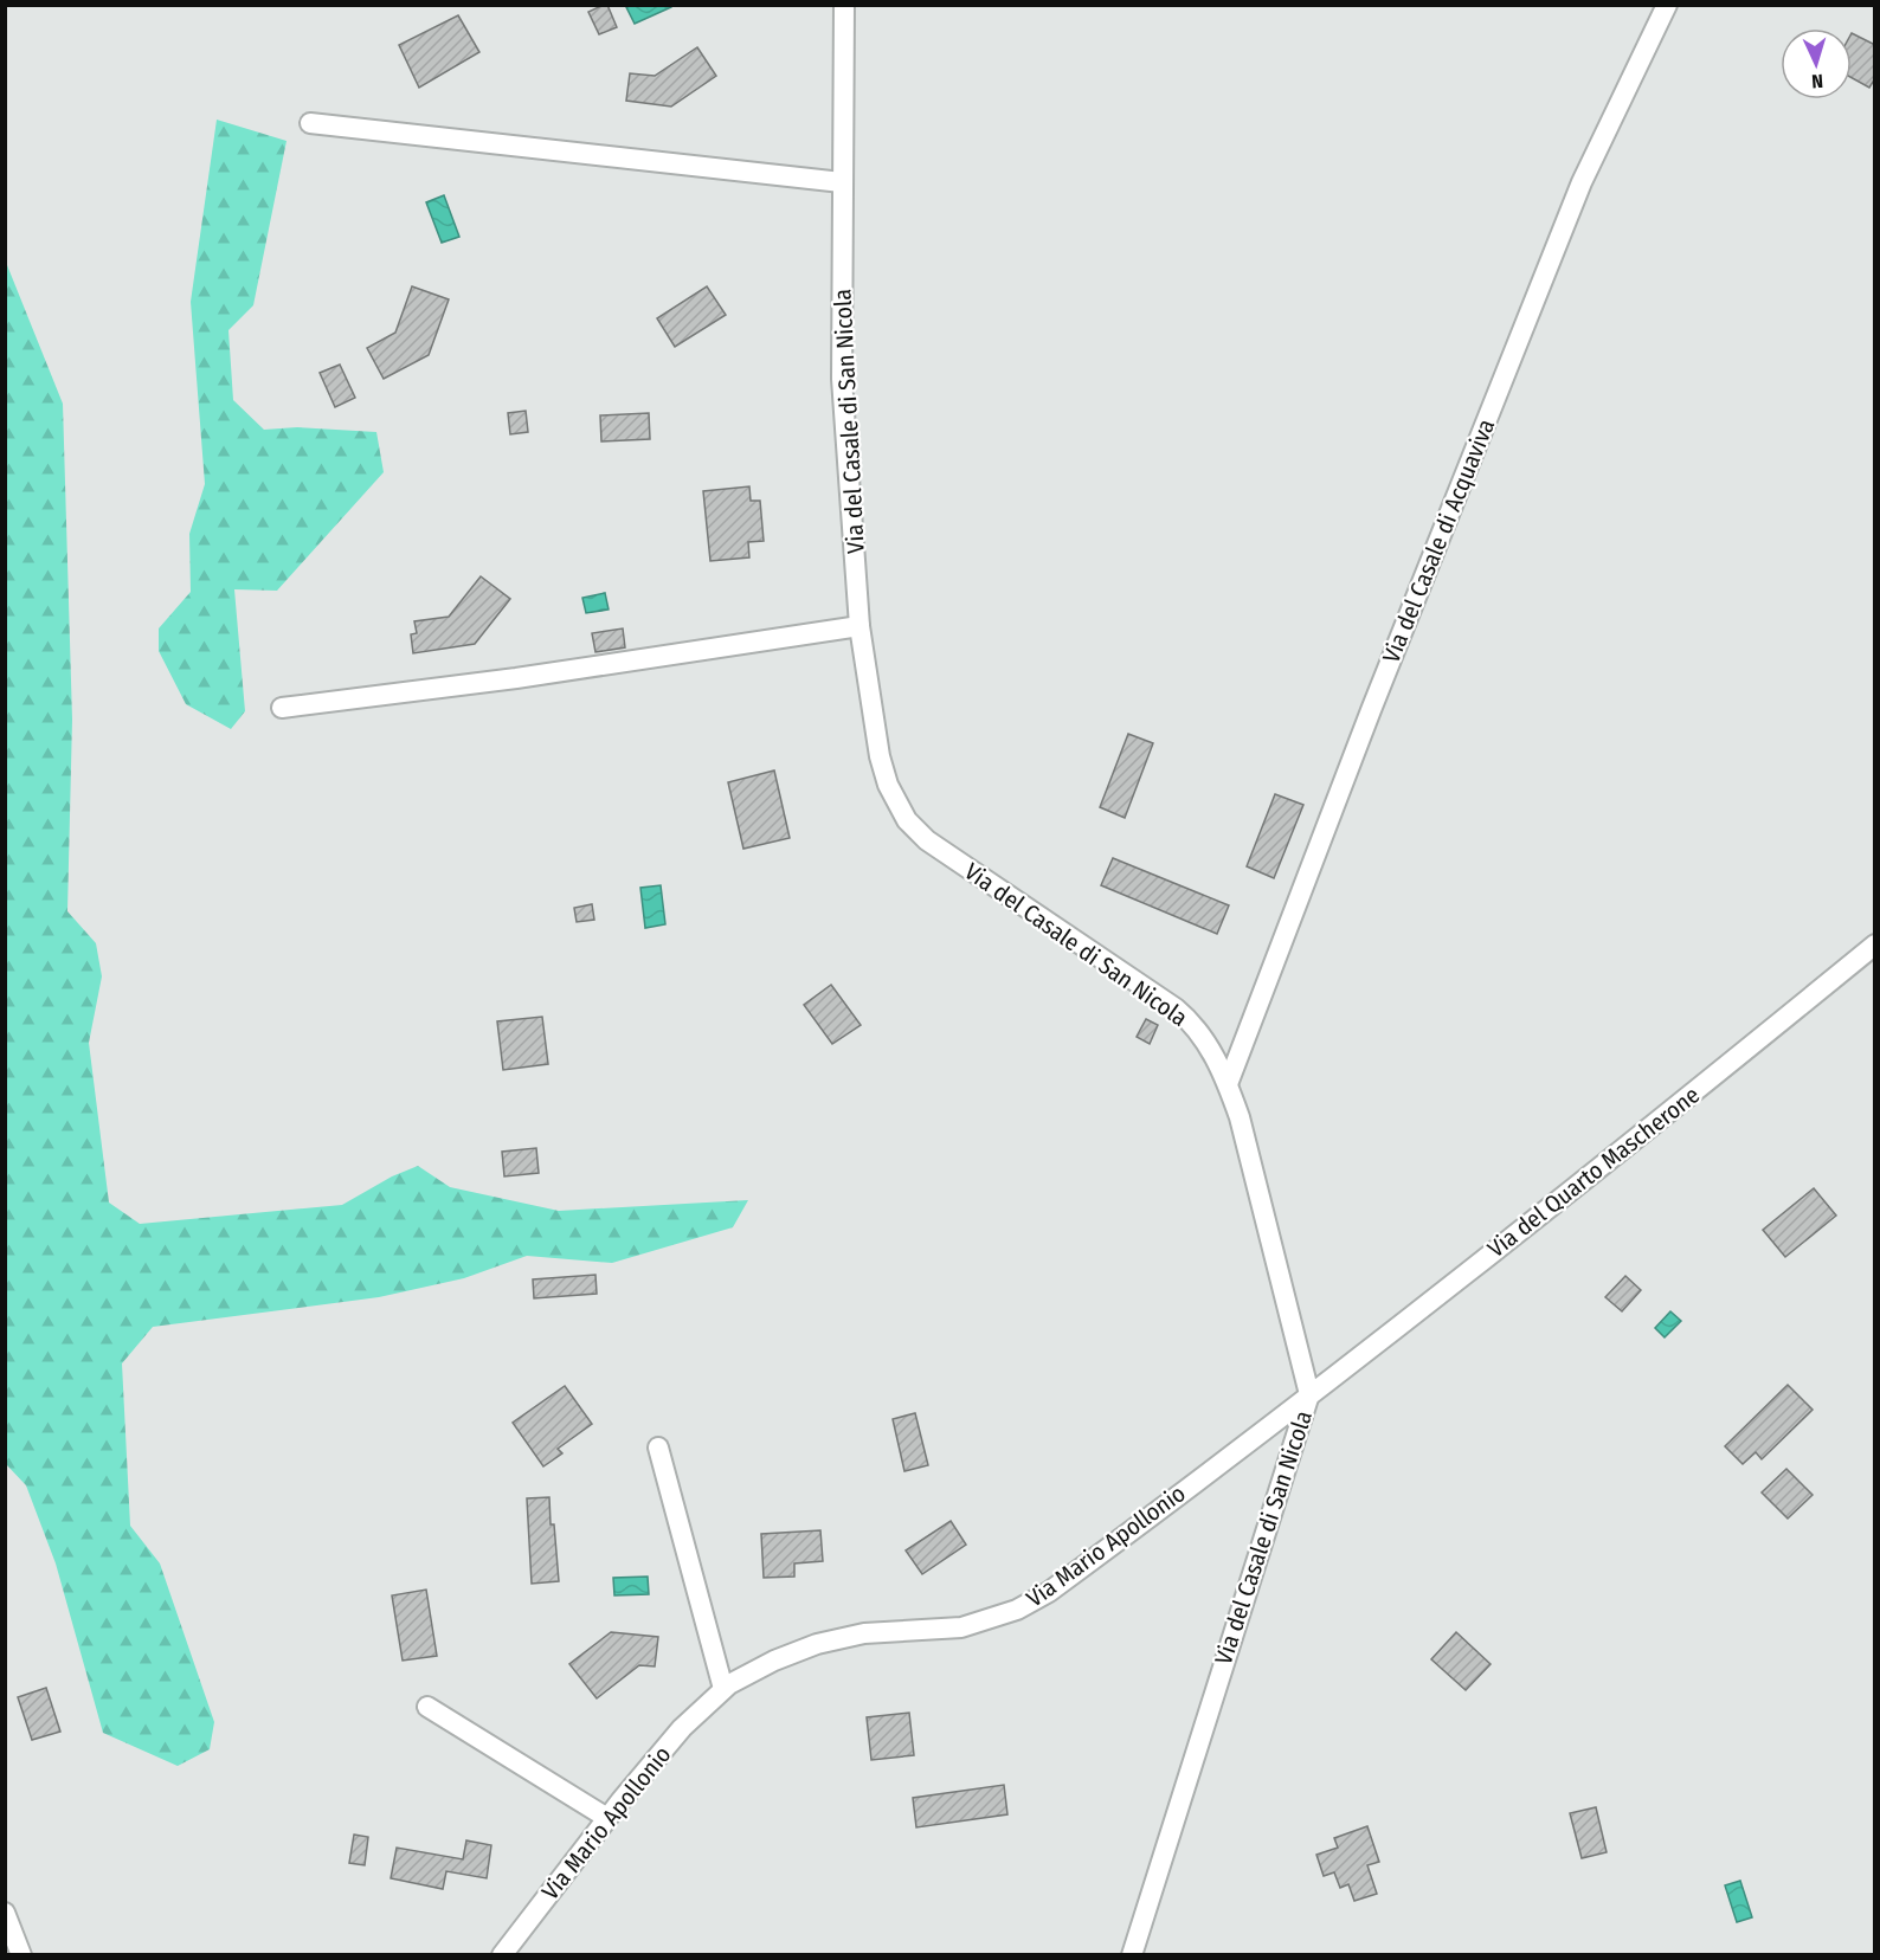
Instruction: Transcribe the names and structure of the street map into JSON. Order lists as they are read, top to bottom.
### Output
{
  "streets": {
    "street": [
      "Via del Casale di San Nicola",
      "Via del Casale di Acquaviva",
      "Via del Quarto Mascherone",
      "Via Mario Apollonio"
    ]
  },
  "crossings": [
    ["Via del Casale di San Nicola", "Via del Casale di Acquaviva"],
    ["Via del Casale di San Nicola", "Via del Quarto Mascherone"],
    ["Via del Casale di San Nicola", "Via Mario Apollonio"],
    ["Via del Quarto Mascherone", "Via Mario Apollonio"]
  ],
  "north": "bottom"
}
